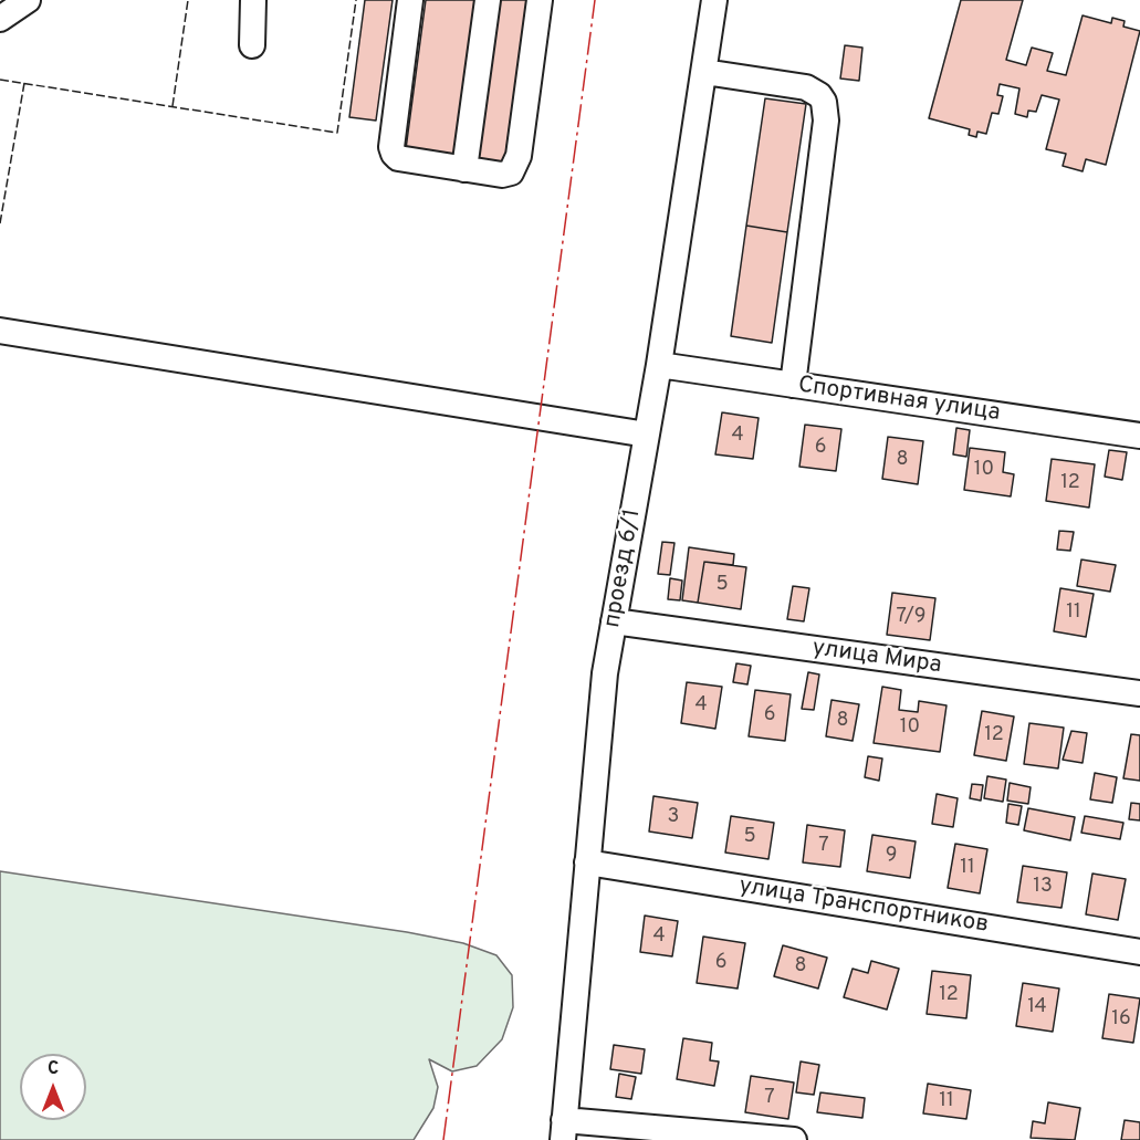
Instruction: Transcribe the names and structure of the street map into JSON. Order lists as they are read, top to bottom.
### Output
{
  "streets": {
    "street": [
      "Спортивная улица",
      "проезд 6/1",
      "улица Мира",
      "улица Транспортников"
    ]
  },
  "crossings": [
    ["Спортивная улица", "проезд 6/1"],
    ["проезд 6/1", "улица Мира"],
    ["проезд 6/1", "улица Транспортников"]
  ],
  "house_numbers": [
    "4",
    "6",
    "8",
    "10",
    "12",
    "5",
    "11",
    "7/9",
    "4",
    "6",
    "8",
    "10",
    "12",
    "3",
    "5",
    "7",
    "9",
    "11",
    "13",
    "4",
    "6",
    "8",
    "12",
    "14",
    "16",
    "7",
    "11"
  ],
  "north": "top"
}
